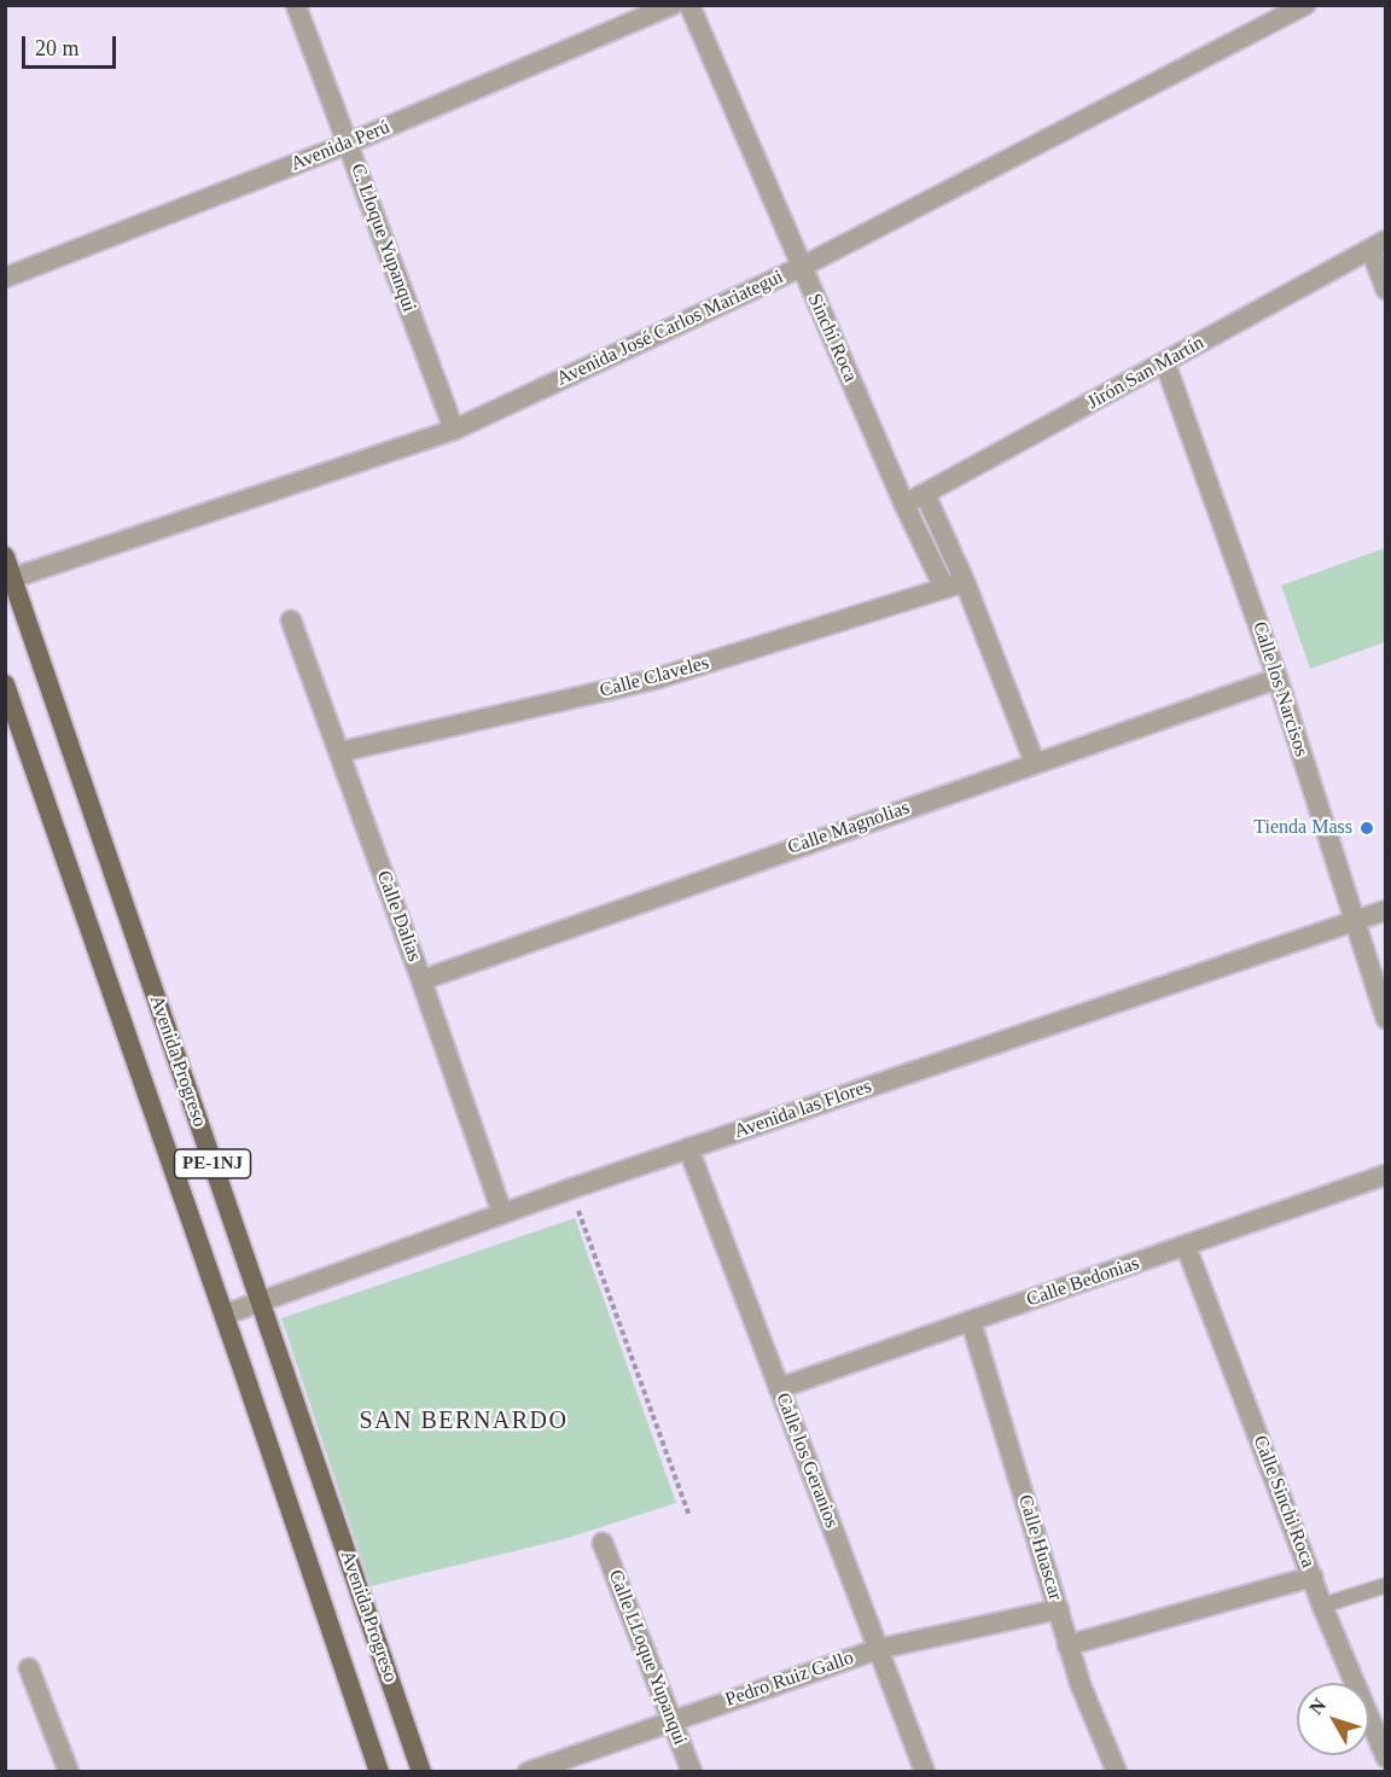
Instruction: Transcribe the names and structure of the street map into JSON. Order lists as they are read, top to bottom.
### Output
{
  "streets": {
    "main road": ["Avenida Progreso", "PE-1NJ"],
    "street": [
      "Avenida Perú",
      "C. Lloque Yupanqui",
      "Avenida José Carlos Mariategui",
      "Sinchi Roca",
      "Jirón San Martín",
      "Calle Claveles",
      "Calle los Narcisos",
      "Calle Magnolias",
      "Calle Dalias",
      "Avenida las Flores",
      "Calle Bedonias",
      "Calle los Geranios",
      "Calle Sinchi Roca",
      "Calle Huascar",
      "Calle LLoque Yupanqui",
      "Pedro Ruiz Gallo"
    ]
  },
  "crossings": [
    ["Avenida Perú", "C. Lloque Yupanqui"],
    ["C. Lloque Yupanqui", "Avenida José Carlos Mariategui"],
    ["Avenida José Carlos Mariategui", "Sinchi Roca"],
    ["Avenida José Carlos Mariategui", "Avenida Progreso"],
    ["Sinchi Roca", "Jirón San Martín"],
    ["Sinchi Roca", "Calle Claveles"],
    ["Sinchi Roca", "Calle Magnolias"],
    ["Jirón San Martín", "Calle los Narcisos"],
    ["Calle Claveles", "Calle Dalias"],
    ["Calle los Narcisos", "Calle Magnolias"],
    ["Calle los Narcisos", "Avenida las Flores"],
    ["Calle Magnolias", "Calle Dalias"],
    ["Calle Dalias", "Avenida las Flores"],
    ["Avenida Progreso", "Avenida las Flores"],
    ["Avenida las Flores", "Calle los Geranios"],
    ["Calle Bedonias", "Calle los Geranios"],
    ["Calle Bedonias", "Calle Sinchi Roca"],
    ["Calle Bedonias", "Calle Huascar"],
    ["Calle los Geranios", "Pedro Ruiz Gallo"],
    ["Calle Huascar", "Pedro Ruiz Gallo"],
    ["Calle LLoque Yupanqui", "Pedro Ruiz Gallo"]
  ],
  "districts": ["SAN BERNARDO"],
  "places": ["Tienda Mass"],
  "scale_bar": "20 m",
  "north": "top left"
}
